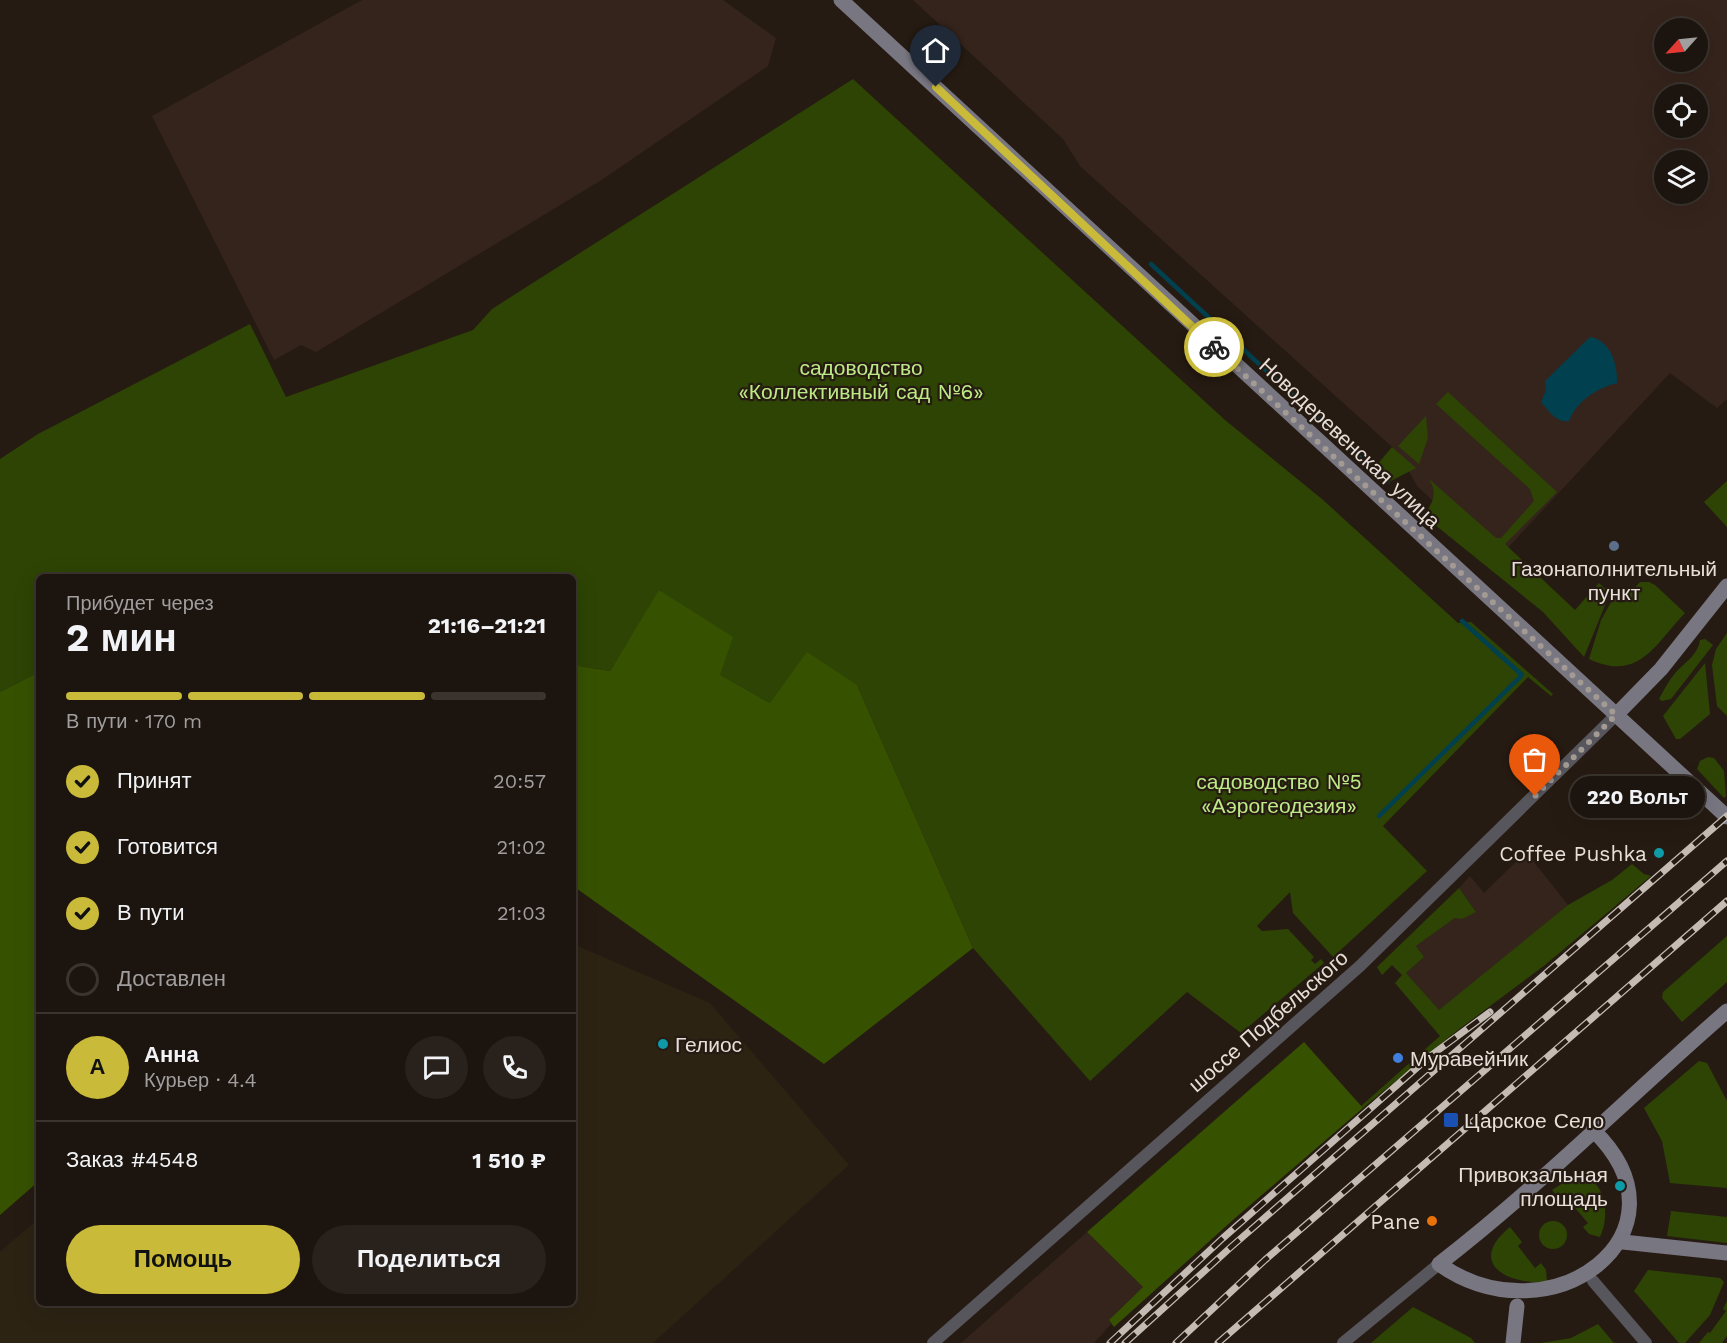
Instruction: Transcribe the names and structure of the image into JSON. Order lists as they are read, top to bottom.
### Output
{
  "streets": {
    "main road": ["Новодеревенская улица"],
    "street": ["шоссе Подбельского"]
  },
  "crossings": [
    ["Новодеревенская улица", "шоссе Подбельского"]
  ],
  "parks": ["садоводство «Коллективный сад №6»", "садоводство №5 «Аэрогеодезия»"],
  "places": {
    "other": [
      "Газонаполнительный пункт",
      "220 Вольт",
      "Coffee Pushka",
      "Гелиос",
      "Муравейник",
      "Привокзальная площадь",
      "Pane"
    ],
    "transit": ["Царское Село"]
  },
  "north": "bottom left",
  "page": {
    "heading": ["2 мин", "Прибудет через", "21:16–21:21"],
    "panel": [
      "Анна",
      "Курьер · 4.4",
      "Заказ #4548",
      "1 510 ₽"
    ],
    "bar": "В пути · 170 m",
    "list": [
      ["Принят", "20:57"],
      ["Готовится", "21:02"],
      ["В пути", "21:03"],
      "Доставлен"
    ],
    "bubble": "220 Вольт",
    "round": "А",
    "buttons": ["Помощь", "Поделиться"]
  }
}
